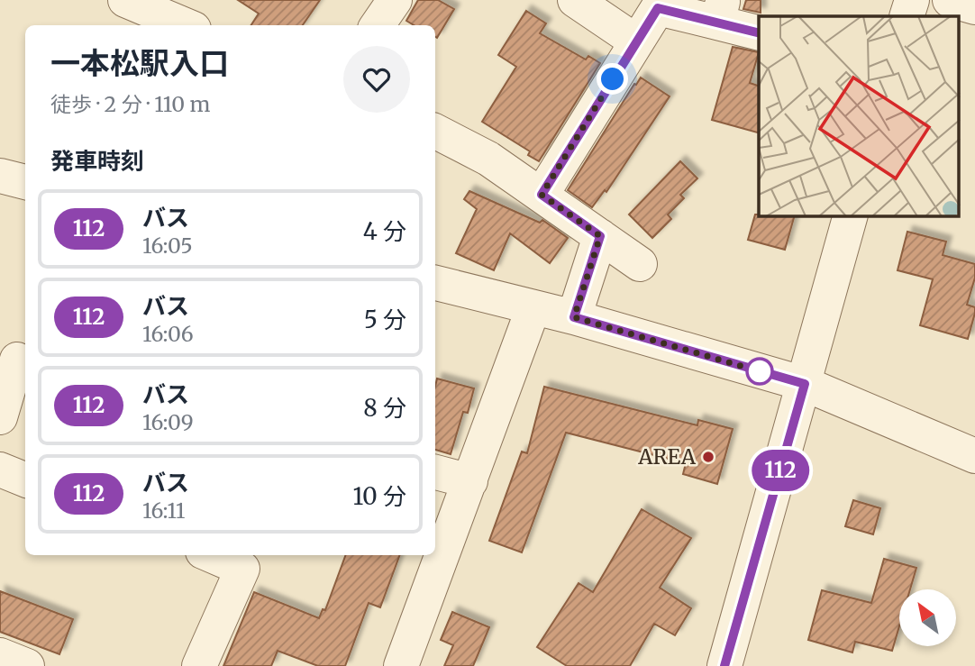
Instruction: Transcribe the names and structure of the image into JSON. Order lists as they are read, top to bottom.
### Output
{
  "places": ["AREA"],
  "lines": ["bus line 112"],
  "north": "top left",
  "page": {
    "on_map": "112",
    "heading": [
      ["一本松駅入口", "徒歩 · 2 分 · 110 m"],
      "発車時刻"
    ],
    "list": [
      {
        "mark": "112",
        "name": "バス",
        "note": "16:05",
        "value": "4 分"
      },
      {
        "mark": "112",
        "name": "バス",
        "note": "16:06",
        "value": "5 分"
      },
      {
        "mark": "112",
        "name": "バス",
        "note": "16:09",
        "value": "8 分"
      },
      {
        "mark": "112",
        "name": "バス",
        "note": "16:11",
        "value": "10 分"
      }
    ]
  }
}
